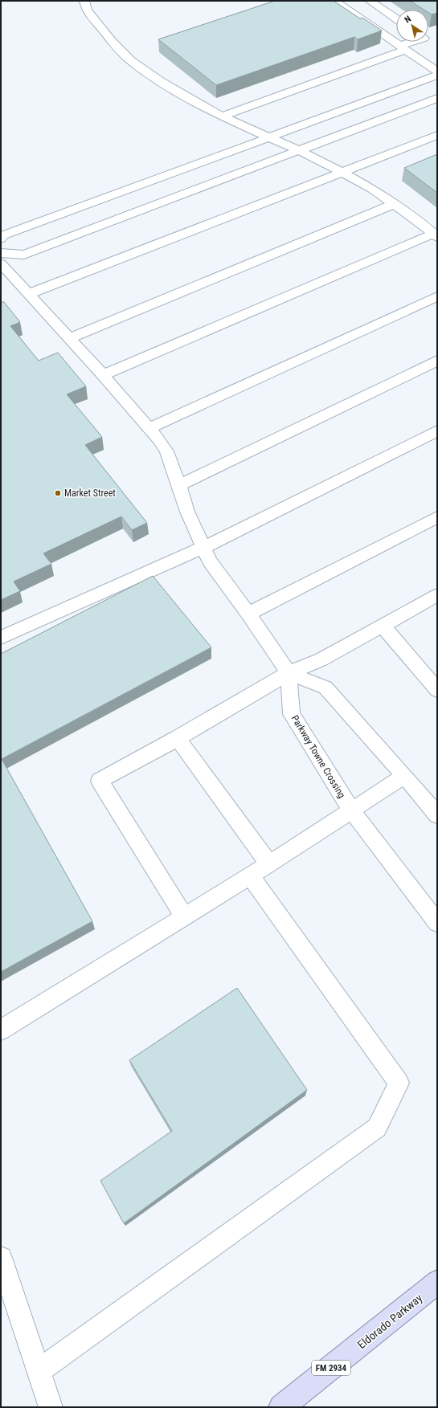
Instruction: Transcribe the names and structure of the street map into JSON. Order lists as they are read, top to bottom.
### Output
{
  "streets": {
    "main road": ["Eldorado Parkway", "FM 2934"],
    "lane": ["Parkway Towne Crossing"]
  },
  "places": ["Market Street"],
  "north": "top left"
}
